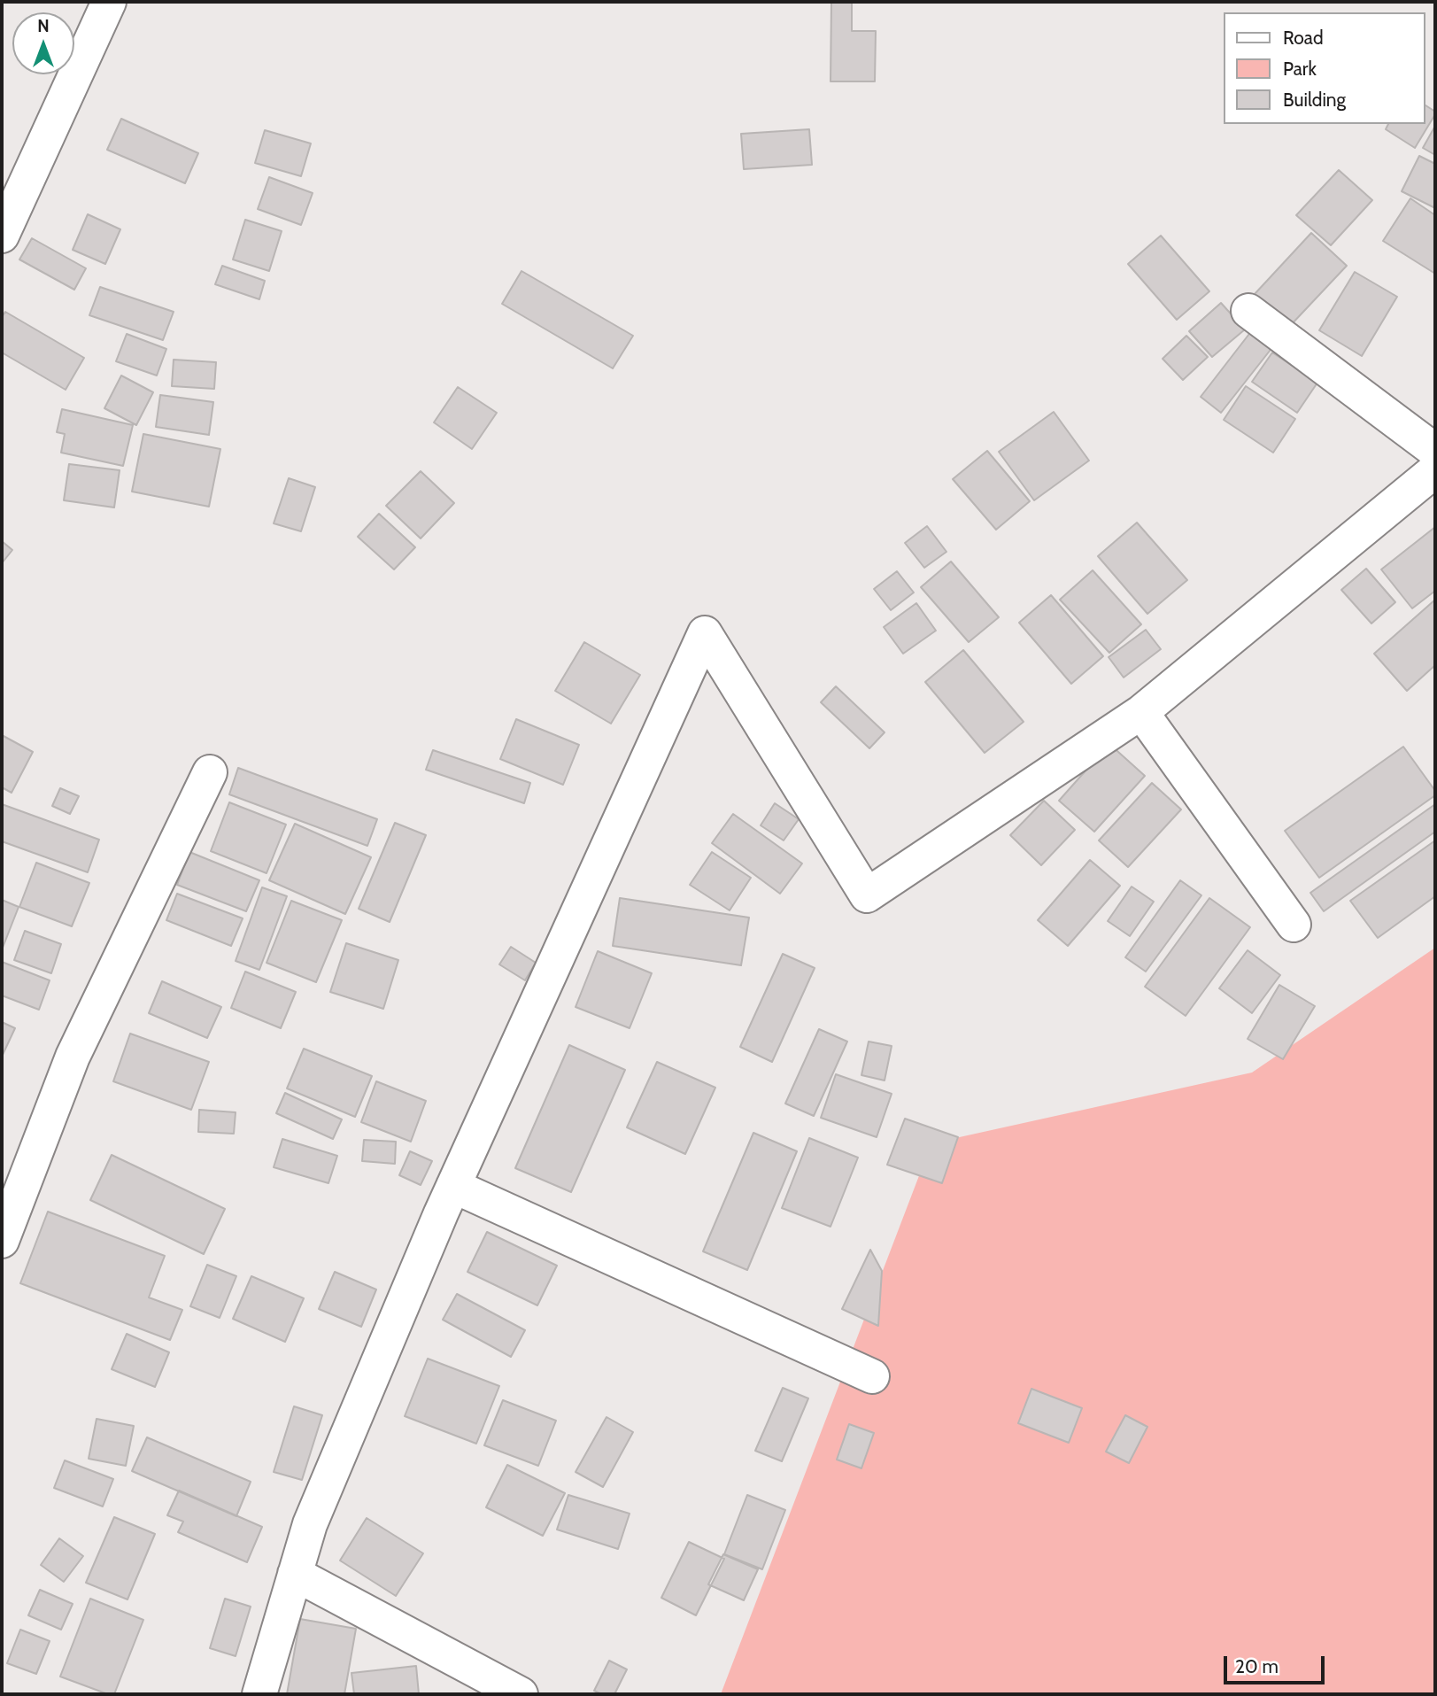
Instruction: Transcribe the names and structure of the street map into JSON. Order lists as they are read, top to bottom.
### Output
{
  "legend": ["Road", "Park", "Building"],
  "scale_bar": "20 m",
  "north": "top"
}
